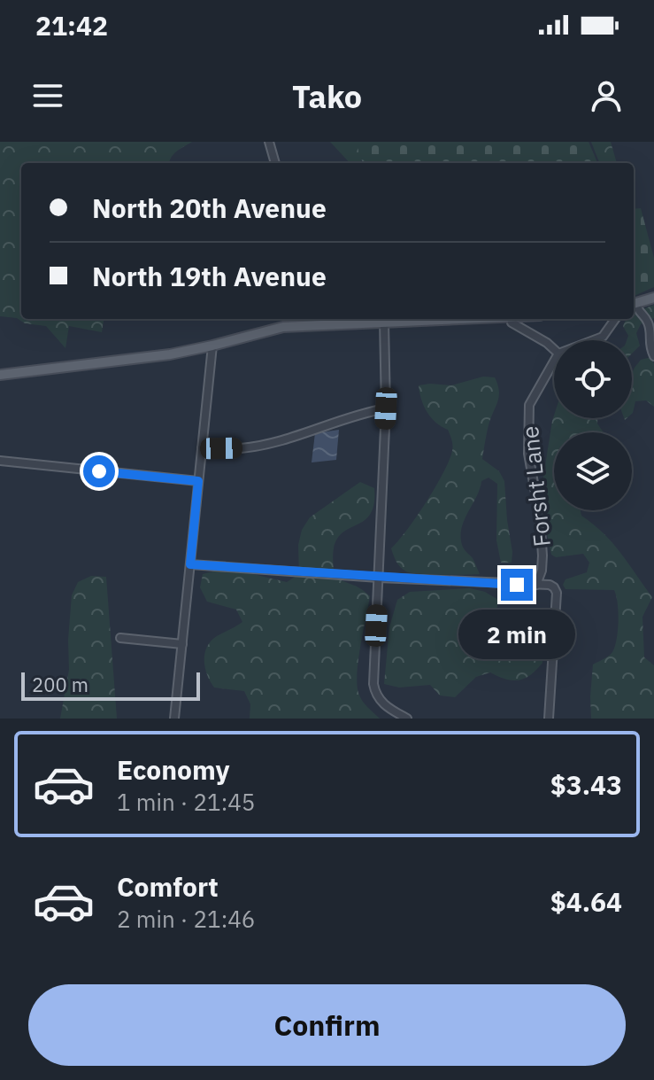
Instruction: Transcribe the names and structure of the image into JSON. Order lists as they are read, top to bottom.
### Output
{
  "streets": {
    "street": ["Forsht Lane"]
  },
  "scale_bar": "200 m",
  "page": {
    "status": "21:42",
    "header": "Tako",
    "banner": ["North 20th Avenue", "North 19th Avenue"],
    "bubble": "2 min",
    "scale": "200 m",
    "list": [
      {
        "name": "Economy",
        "note": "1 min · 21:45",
        "value": "$3.43"
      },
      {
        "name": "Comfort",
        "note": "2 min · 21:46",
        "value": "$4.64"
      }
    ],
    "buttons": "Confirm"
  }
}
